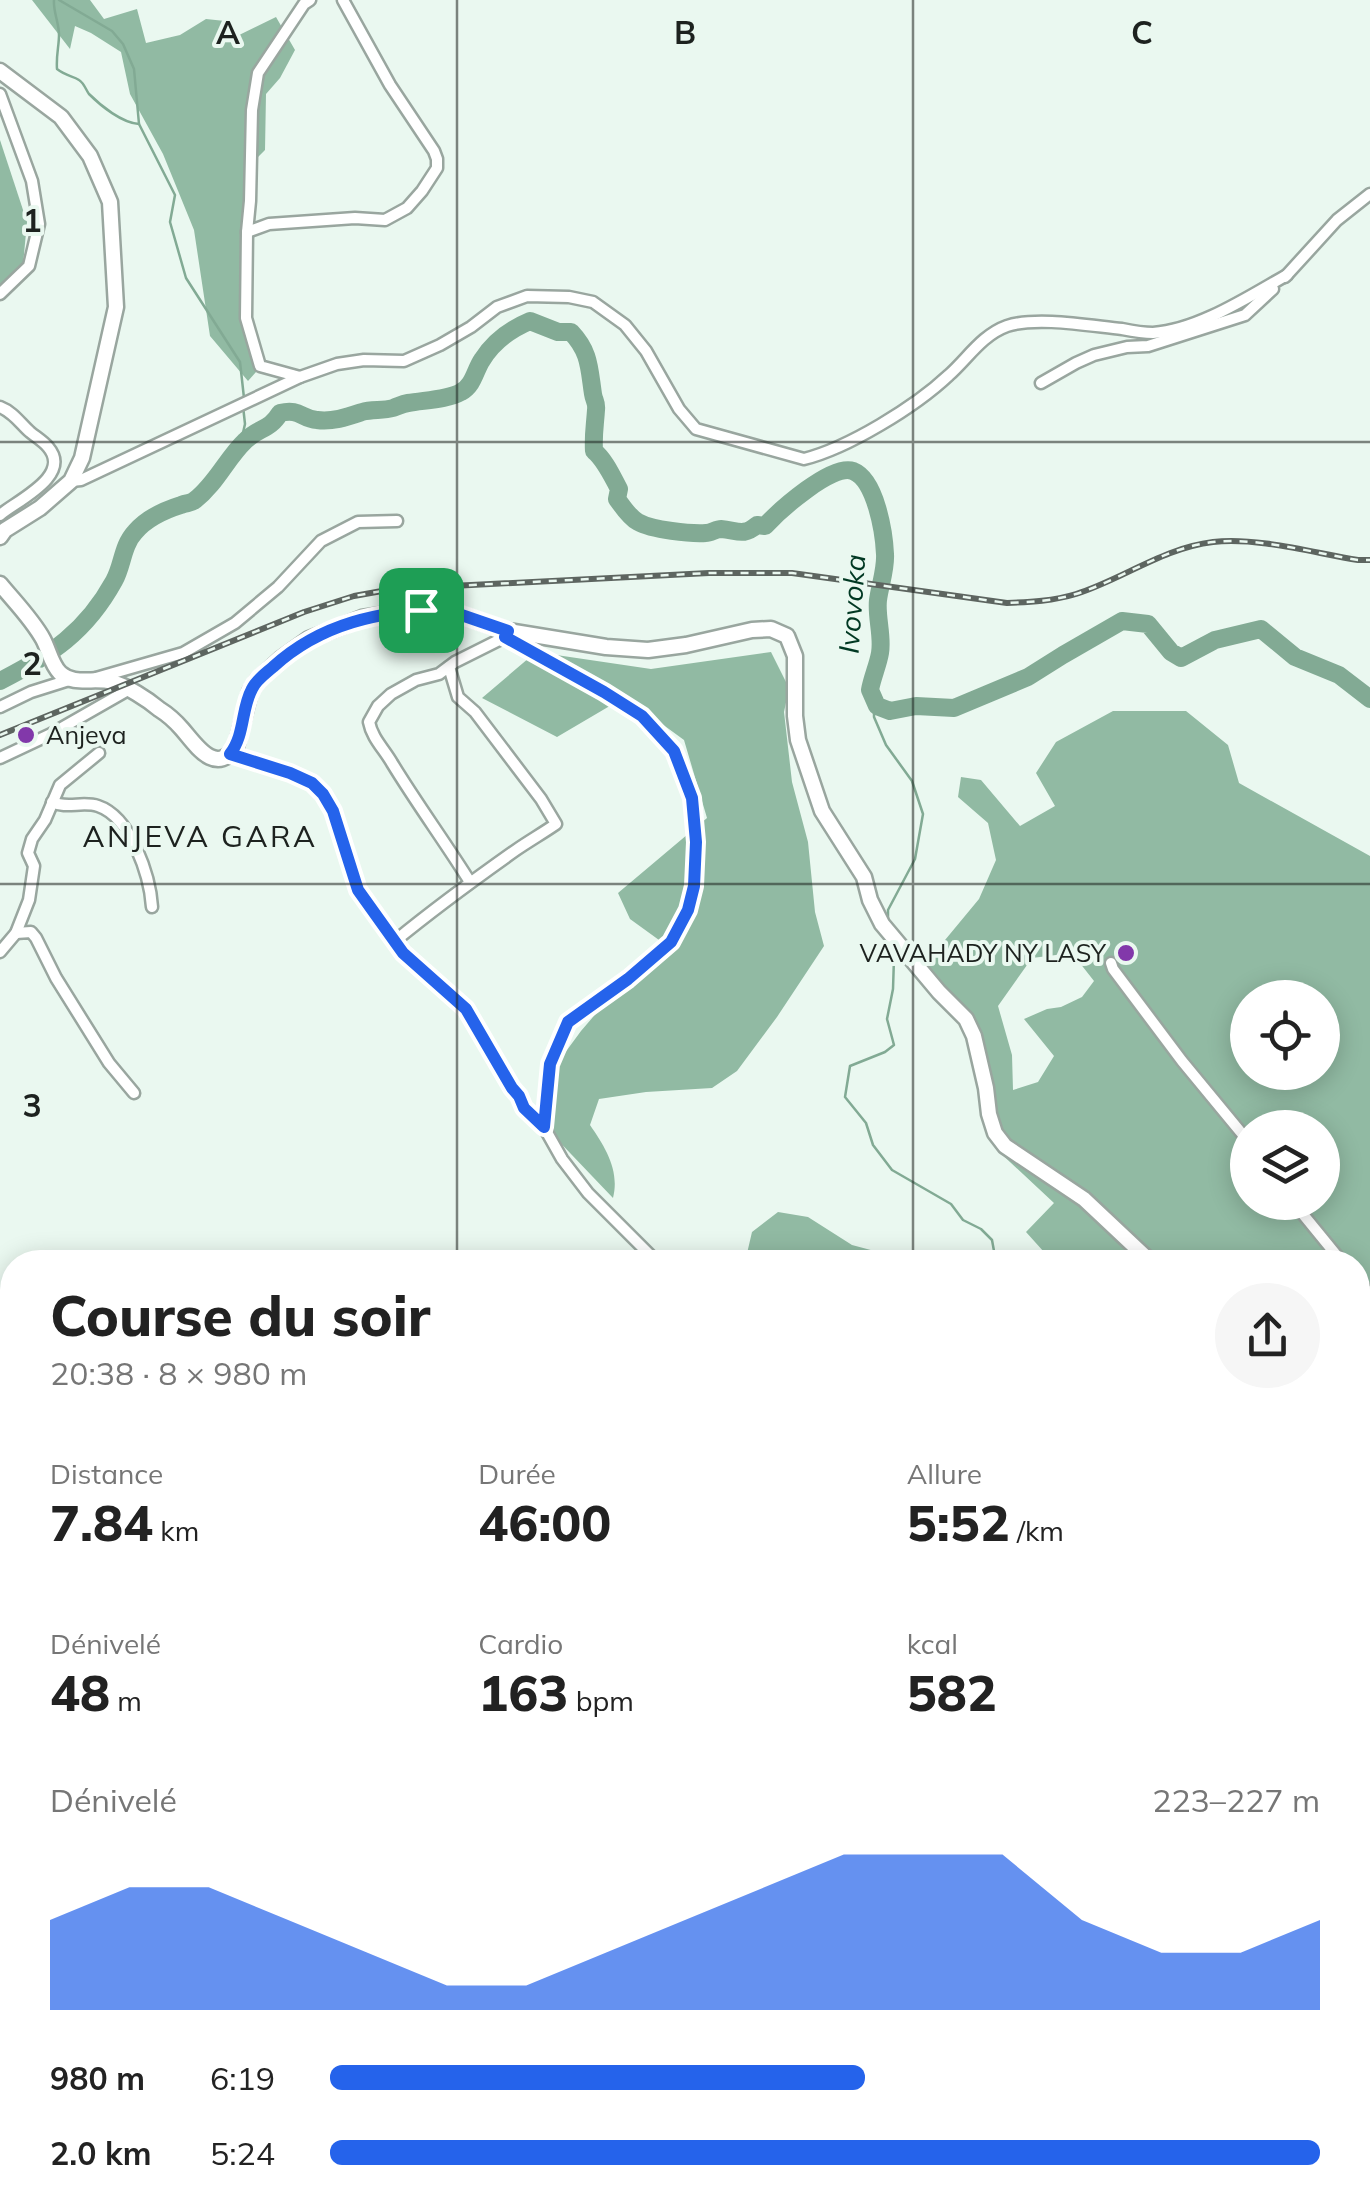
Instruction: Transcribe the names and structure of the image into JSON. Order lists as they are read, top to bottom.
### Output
{
  "districts": ["ANJEVA GARA"],
  "water": ["Ivovoka"],
  "places": ["Anjeva", "VAVAHADY NY LASY"],
  "page": {
    "heading": ["Course du soir", "20:38 · 8 × 980 m"],
    "stats": [
      ["Distance", "7.84 km"],
      ["Durée", "46:00"],
      ["Allure", "5:52 /km"],
      ["Dénivelé", "48 m"],
      ["Cardio", "163 bpm"],
      ["kcal", "582"]
    ],
    "chart": ["Dénivelé", "223–227 m"],
    "list": [
      {
        "name": "980 m",
        "note": "6:19"
      },
      {
        "name": "2.0 km",
        "note": "5:24"
      }
    ]
  },
  "grid": {
    "columns": ["A", "B", "C"],
    "rows": ["1", "2", "3"]
  }
}
